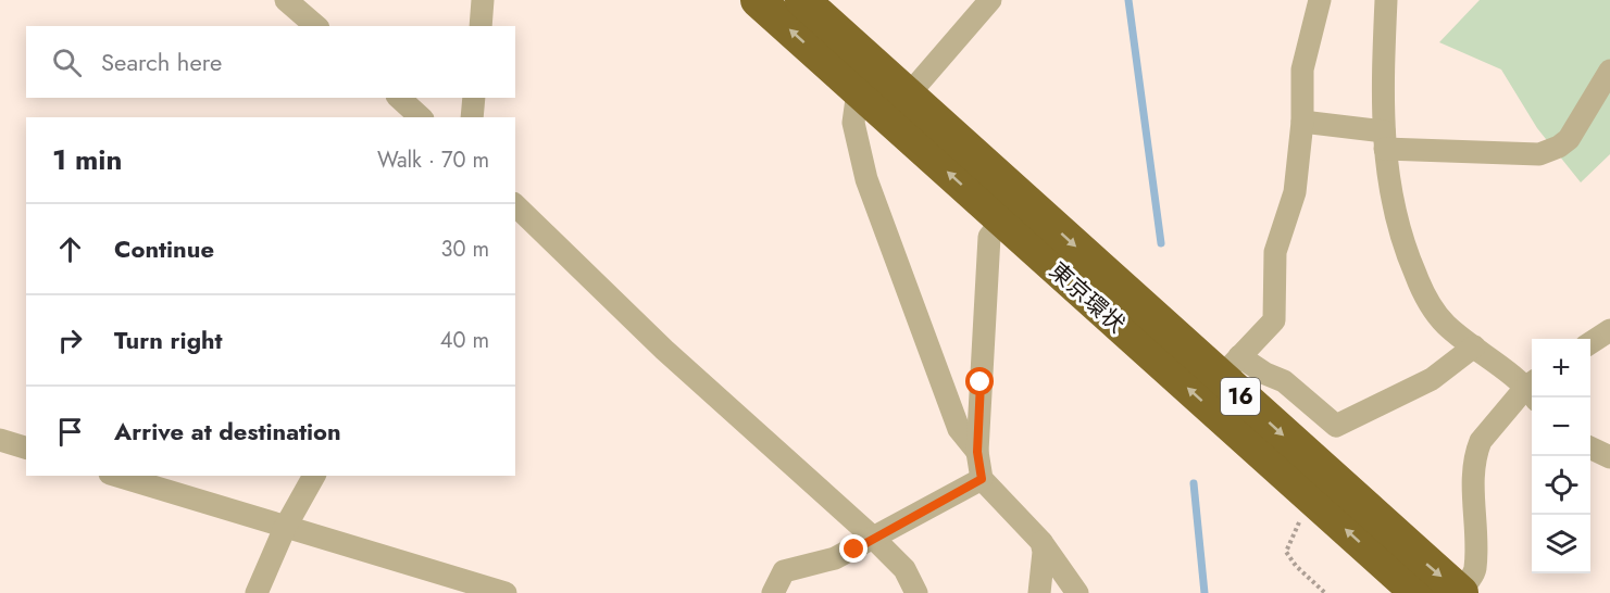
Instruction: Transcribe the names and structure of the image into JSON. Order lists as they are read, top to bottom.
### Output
{
  "streets": {
    "highway": ["東京環状", "16"]
  },
  "page": {
    "search": "Search here",
    "heading": ["1 min", "Walk · 70 m"],
    "list": [
      ["Continue", "30 m"],
      ["Turn right", "40 m"],
      "Arrive at destination"
    ],
    "map_buttons": ["+", "−"]
  }
}
